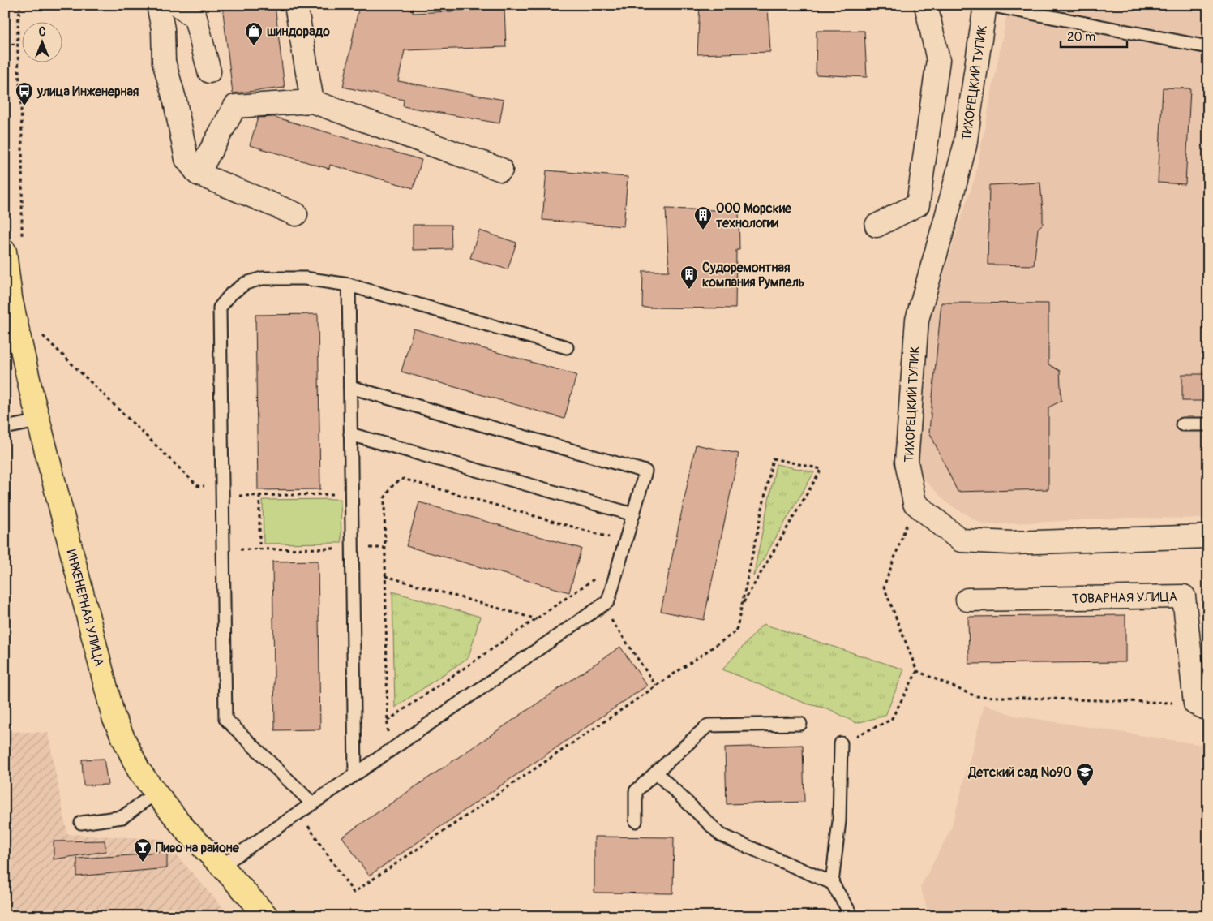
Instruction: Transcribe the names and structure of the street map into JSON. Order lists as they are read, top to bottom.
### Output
{
  "streets": {
    "main road": ["ИНЖЕНЕРНАЯ УЛИЦА"],
    "street": ["ТИХОРЕЦКИЙ ТУПИК", "ТОВАРНАЯ УЛИЦА"]
  },
  "places": {
    "shop": ["шиндорадо"],
    "bus stop": ["улица Инженерная"],
    "building": ["ООО Морские технологии", "Судоремонтная компания Румпель"],
    "school or university": ["Детский сад №90"],
    "bar": ["Пиво на районе"]
  },
  "scale_bar": "20 m",
  "north": "top"
}
